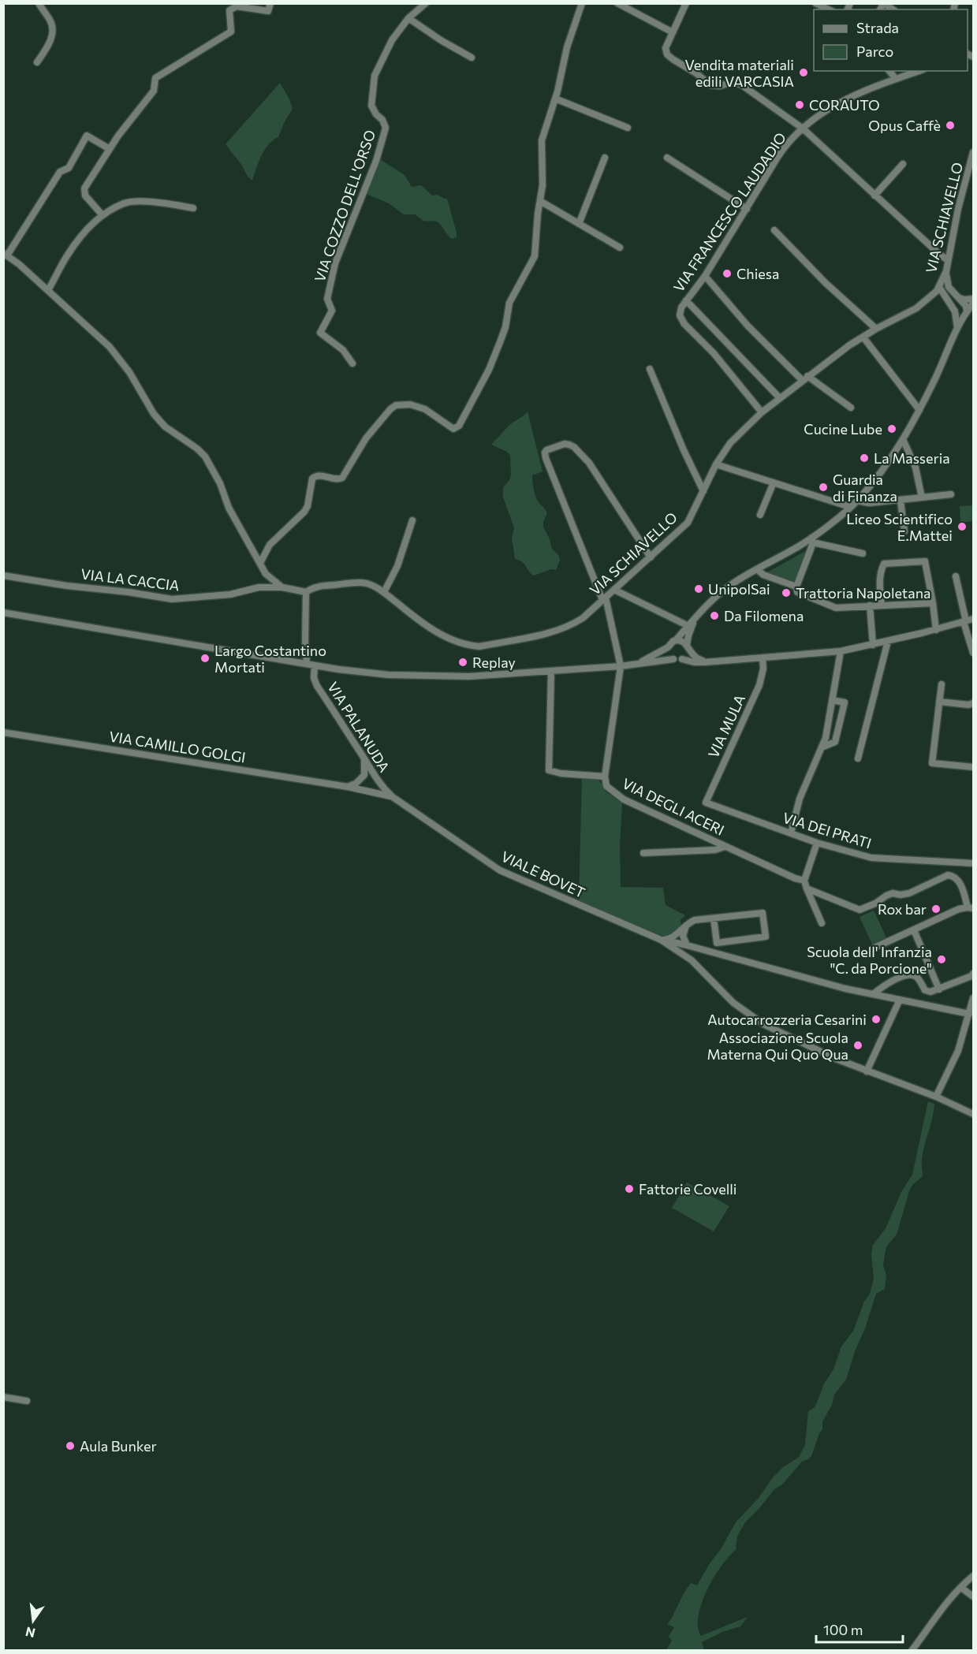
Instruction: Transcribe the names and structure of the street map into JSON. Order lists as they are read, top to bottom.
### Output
{
  "streets": {
    "street": [
      "VIA COZZO DELL'ORSO",
      "VIA FRANCESCO LAUDADIO",
      "VIA SCHIAVELLO",
      "VIA LA CACCIA",
      "VIA MULA",
      "VIA PALANUDA",
      "VIA CAMILLO GOLGI",
      "VIA DEGLI ACERI",
      "VIA DEI PRATI",
      "VIALE BOVET"
    ]
  },
  "crossings": [
    ["VIA FRANCESCO LAUDADIO", "VIA SCHIAVELLO"],
    ["VIA MULA", "VIA DEI PRATI"],
    ["VIA PALANUDA", "VIA CAMILLO GOLGI"],
    ["VIA PALANUDA", "VIALE BOVET"],
    ["VIA CAMILLO GOLGI", "VIALE BOVET"]
  ],
  "places": [
    "Vendita materiali edili VARCASIA",
    "CORAUTO",
    "Opus Caffè",
    "Chiesa",
    "Cucine Lube",
    "La Masseria",
    "Guardia di Finanza",
    "Liceo Scientifico E.Mattei",
    "UnipolSai",
    "Trattoria Napoletana",
    "Da Filomena",
    "Largo Costantino Mortati",
    "Replay",
    "Rox bar",
    "Scuola dell' Infanzia \"C. da Porcione\"",
    "Autocarrozzeria Cesarini",
    "Associazione Scuola Materna Qui Quo Qua",
    "Fattorie Covelli",
    "Aula Bunker"
  ],
  "legend": ["Strada", "Parco"],
  "scale_bar": "100 m",
  "north": "bottom"
}
